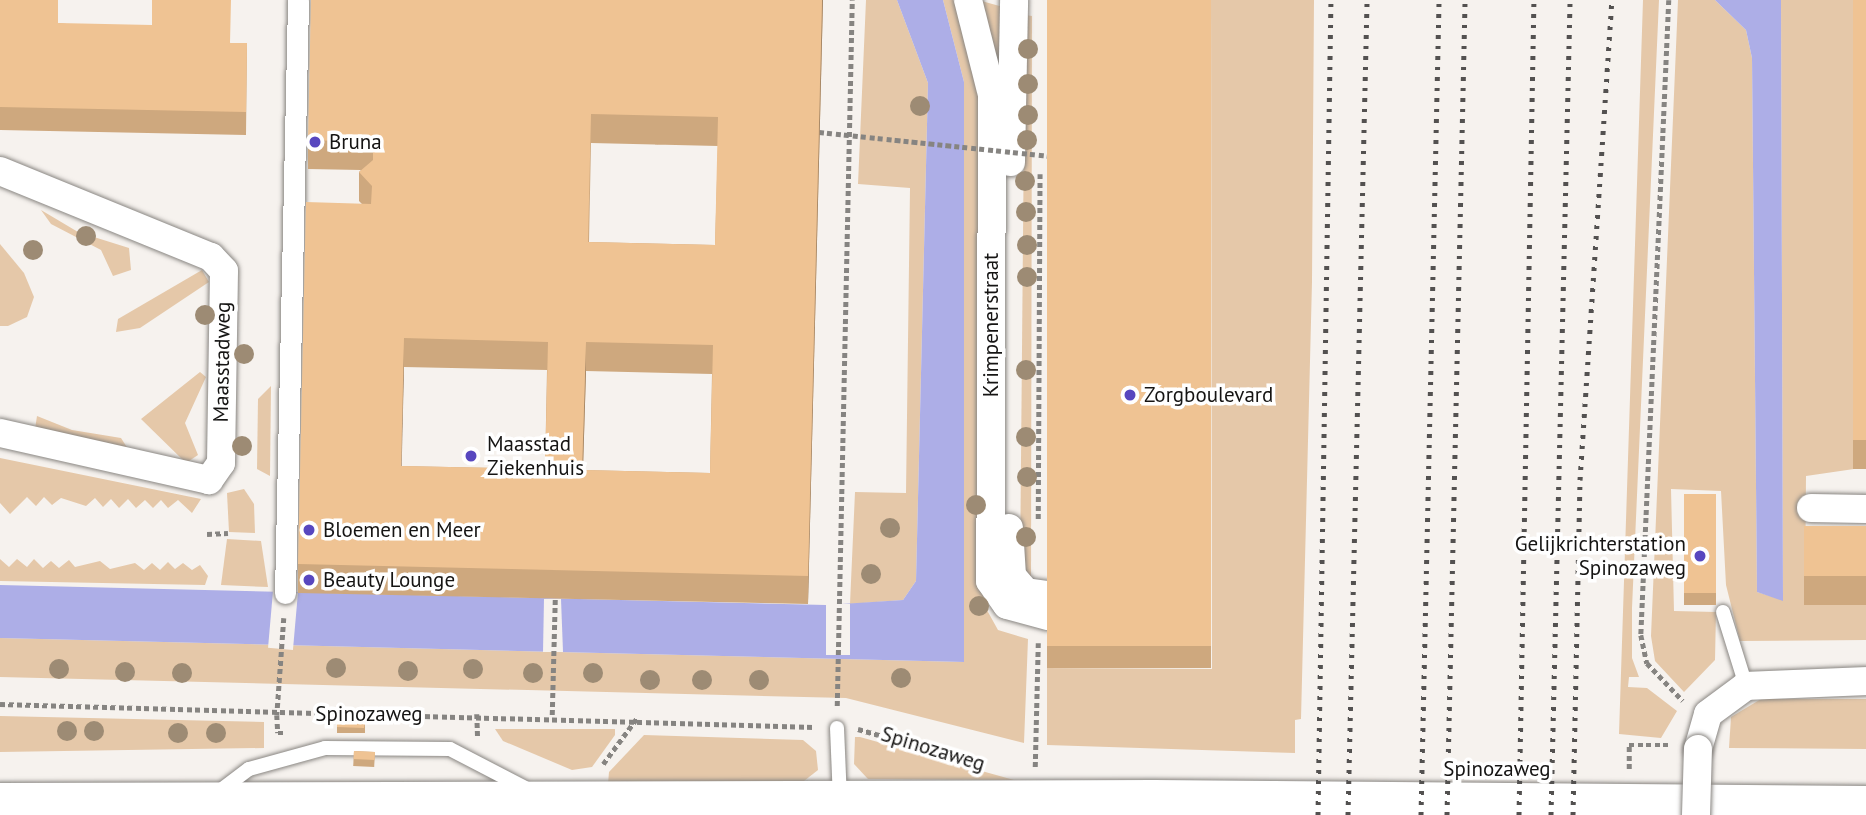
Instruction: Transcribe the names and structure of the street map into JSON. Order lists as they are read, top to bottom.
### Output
{
  "streets": {
    "main road": ["Spinozaweg"],
    "street": ["Krimpenerstraat", "Maasstadweg"]
  },
  "places": [
    "Bruna",
    "Zorgboulevard",
    "Maasstad Ziekenhuis",
    "Bloemen en Meer",
    "Gelijkrichterstation Spinozaweg",
    "Beauty Lounge"
  ]
}
